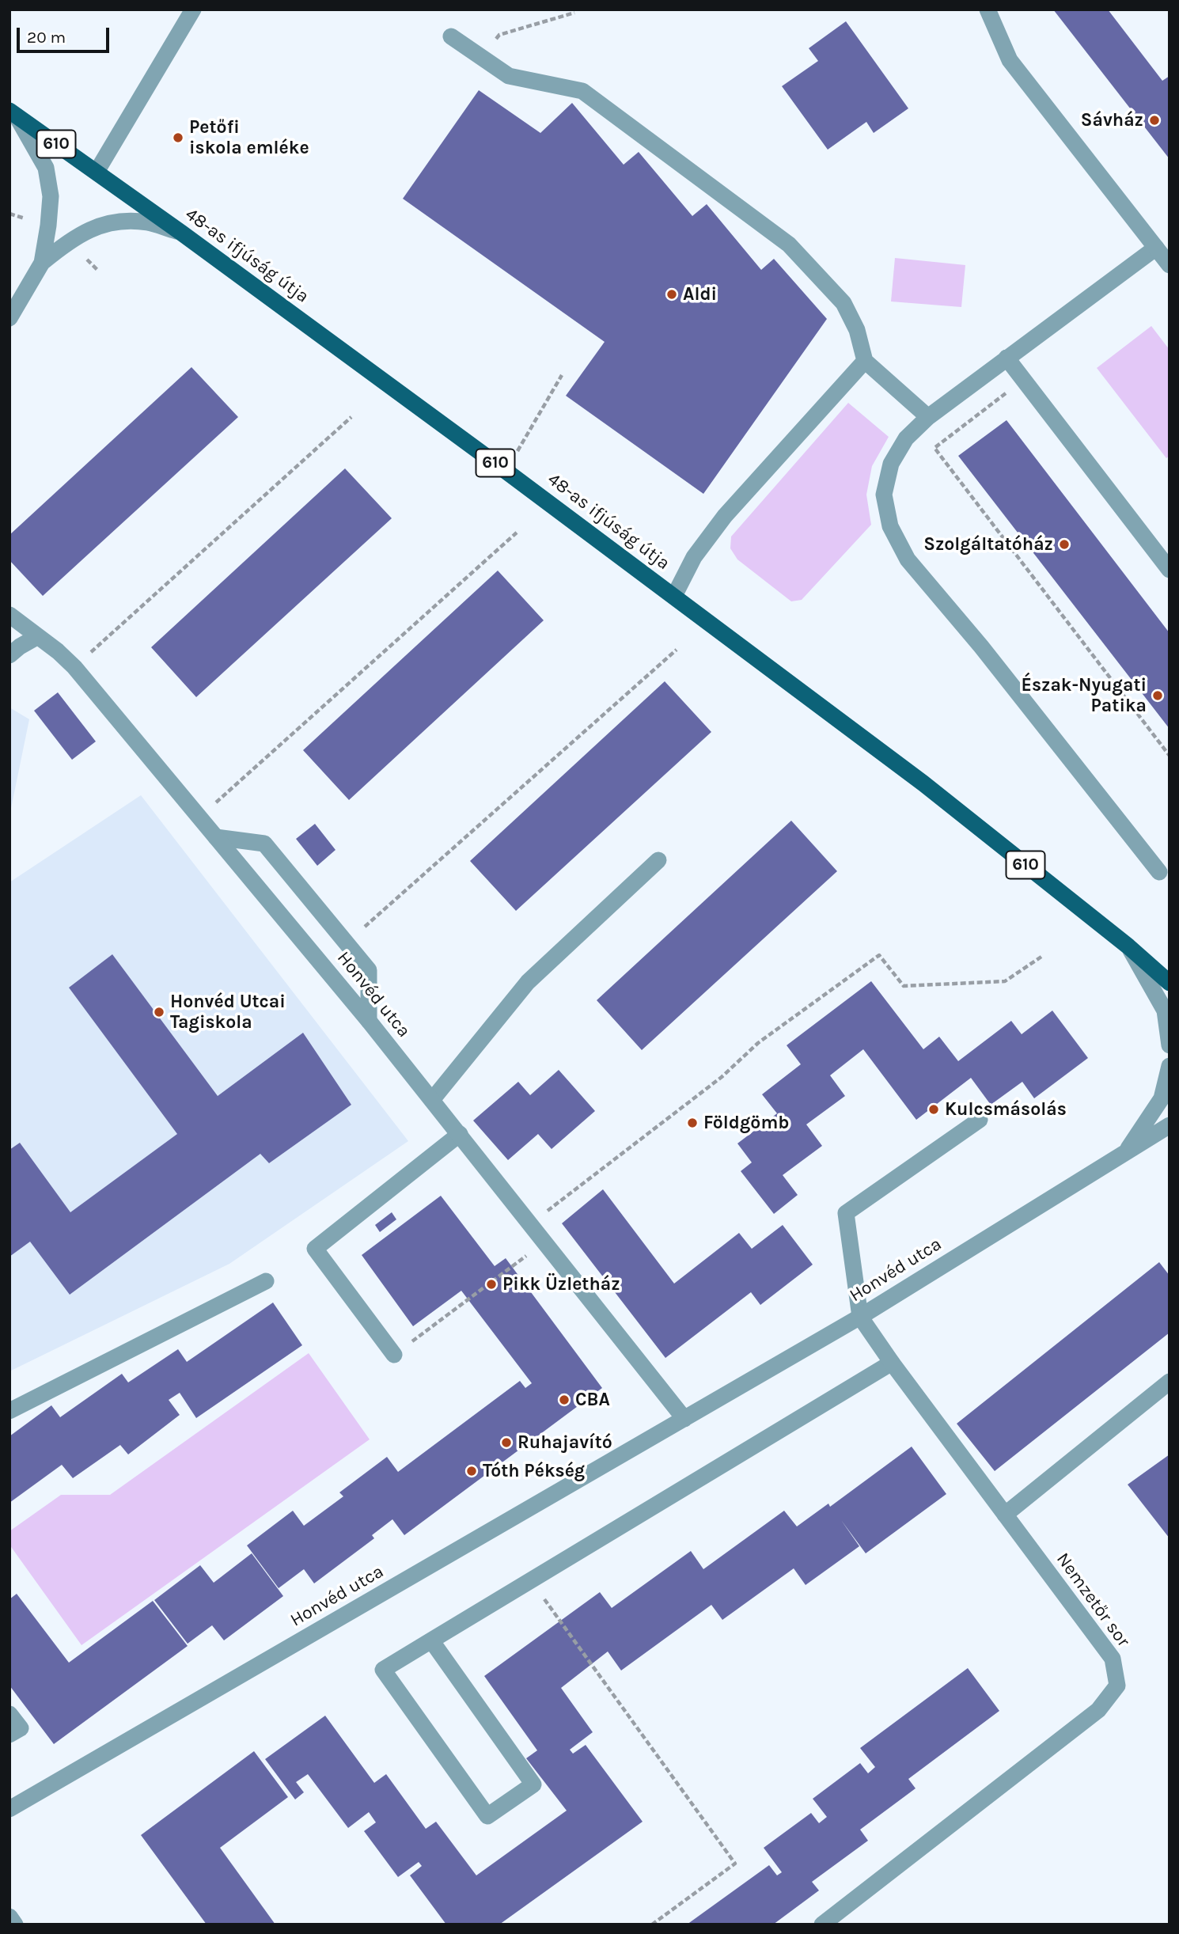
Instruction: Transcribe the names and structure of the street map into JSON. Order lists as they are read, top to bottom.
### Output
{
  "streets": {
    "main road": ["610", "48-as ifjúság útja"],
    "street": ["Honvéd utca", "Nemzetőr sor"]
  },
  "crossings": [
    ["Honvéd utca", "Nemzetőr sor"]
  ],
  "places": [
    "Sávház",
    "Petőfi iskola emléke",
    "Aldi",
    "Szolgáltatóház",
    "Észak-Nyugati Patika",
    "Honvéd Utcai Tagiskola",
    "Kulcsmásolás",
    "Földgömb",
    "Pikk Üzletház",
    "CBA",
    "Ruhajavító",
    "Tóth Pékség"
  ],
  "scale_bar": "20 m"
}
